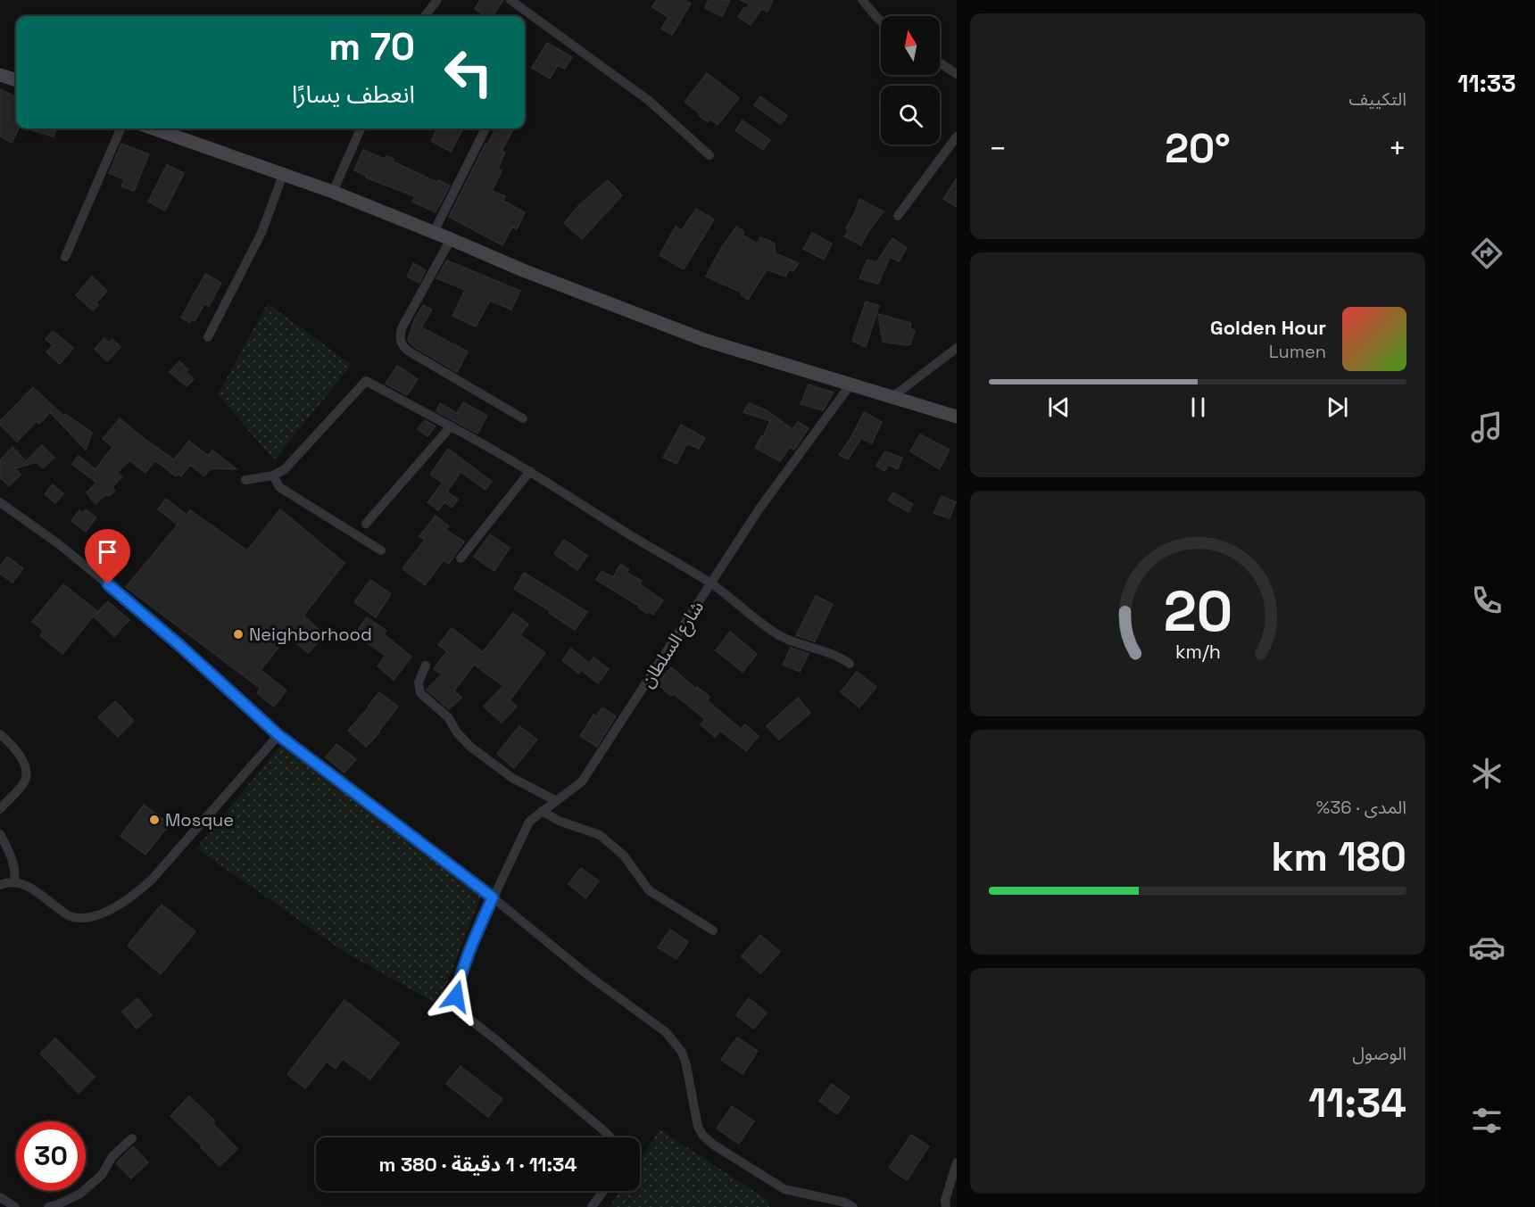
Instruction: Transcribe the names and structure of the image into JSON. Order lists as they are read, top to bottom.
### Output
{
  "streets": {
    "street": ["شارع السلطان"]
  },
  "places": ["Neighborhood", "Mosque"],
  "north": "top",
  "page": {
    "tabs": "11:33",
    "tile": [
      "التكييف",
      ["المدى · 36%", "180 km"],
      ["الوصول", "11:34"]
    ],
    "turn": ["70 m", "انعطف يسارًا"],
    "heat": ["−", "20°", "+"],
    "song": ["Golden Hour", "Lumen"],
    "limit": "30",
    "trip": "11:34 · 1 دقيقة · 380 m",
    "gauge": ["20", "km/h"]
  }
}
